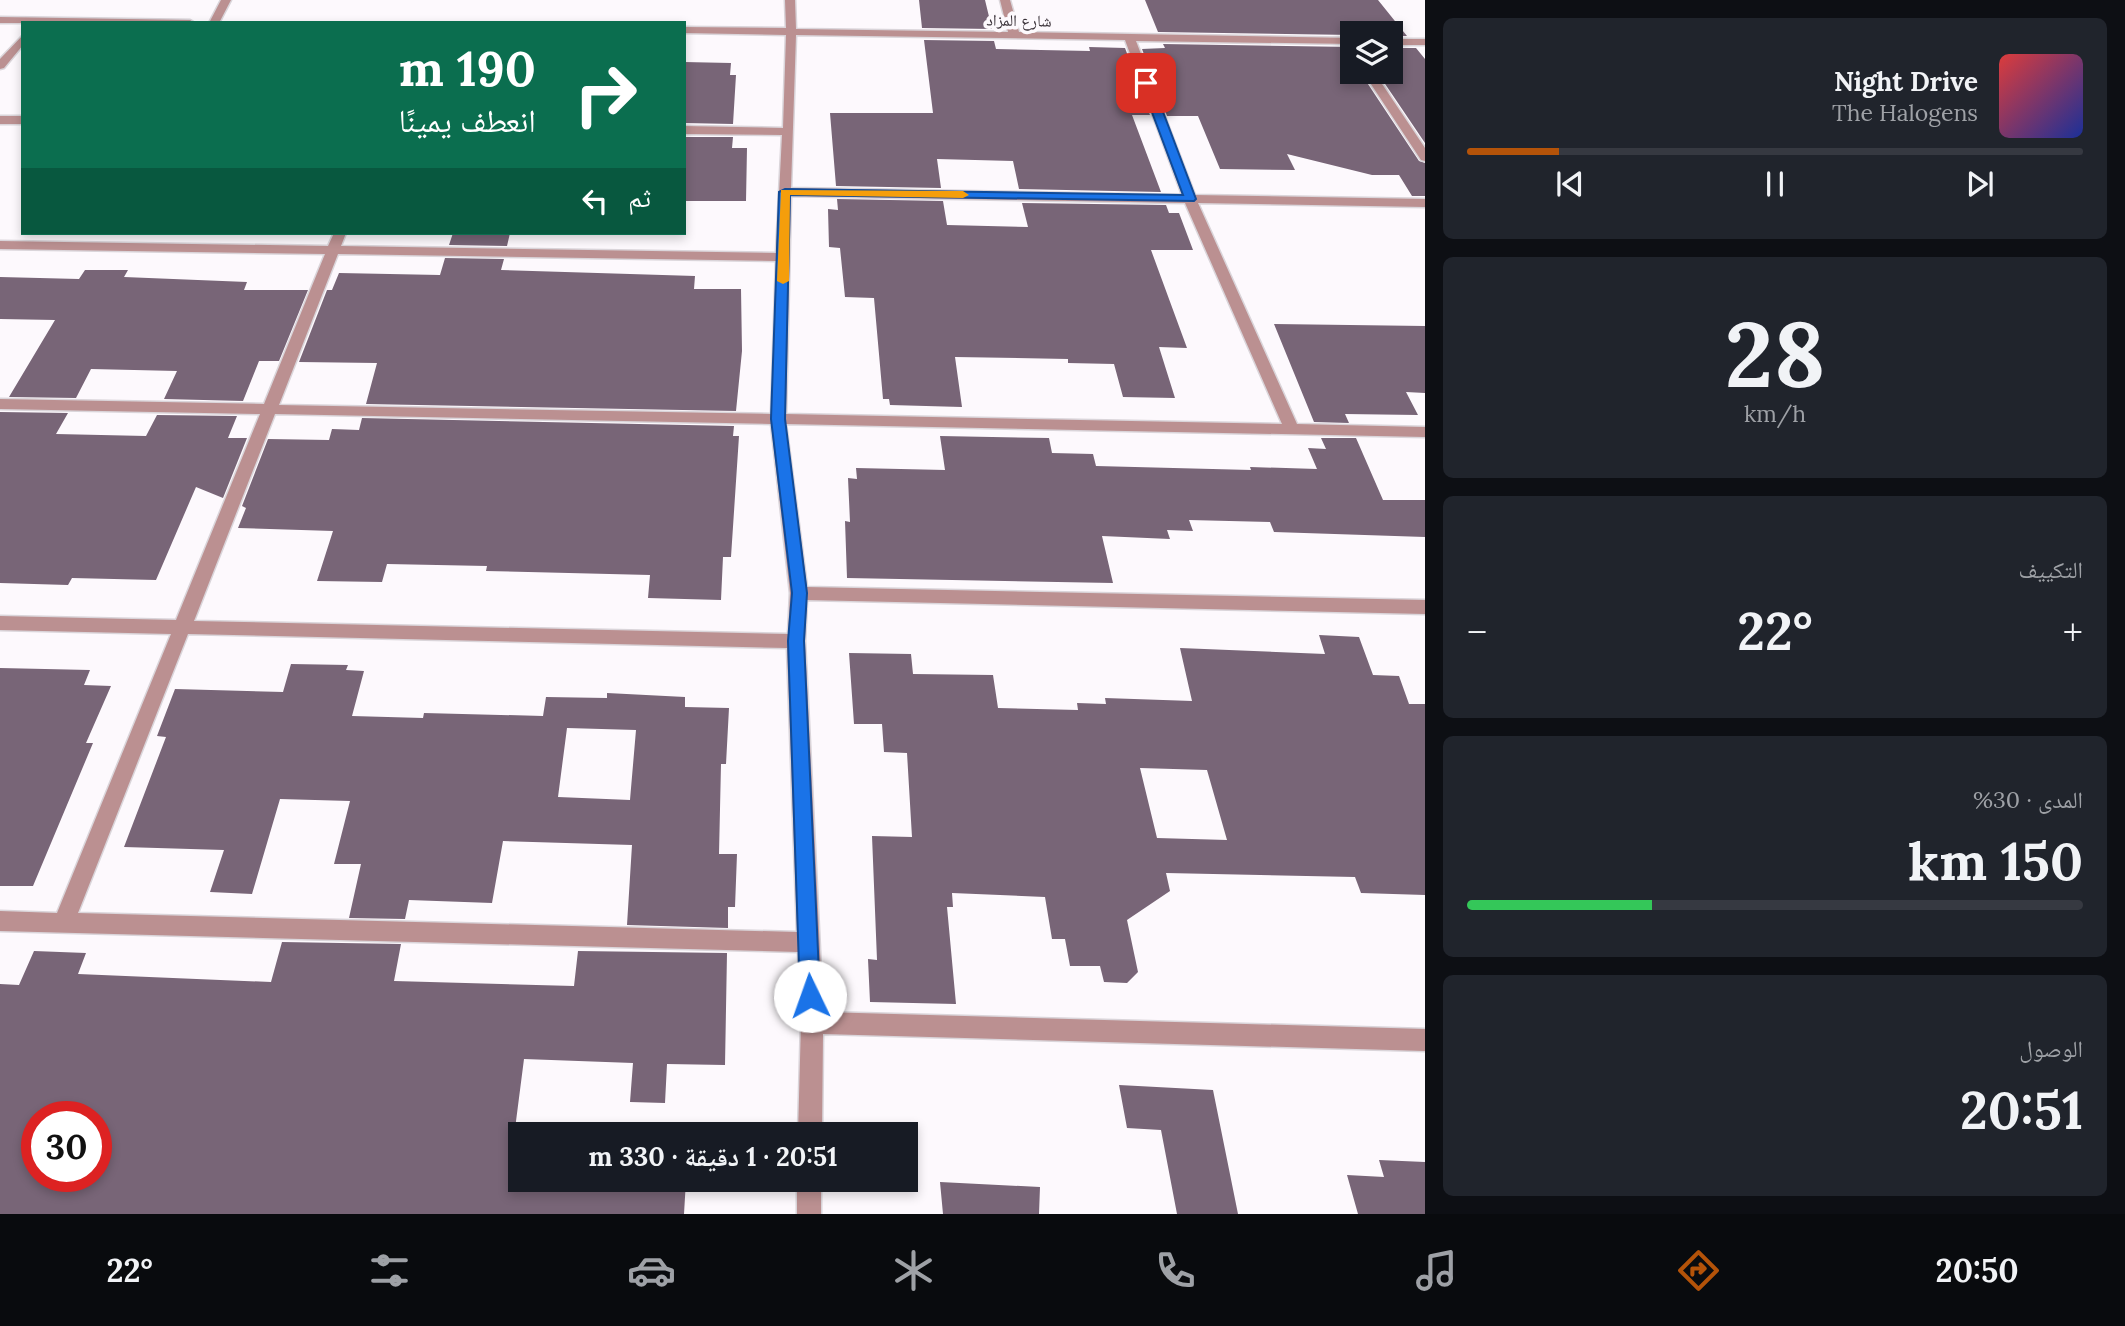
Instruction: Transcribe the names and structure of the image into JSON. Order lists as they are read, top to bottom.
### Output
{
  "streets": {
    "street": ["شارع المزاد"]
  },
  "page": {
    "turn": ["190 m", "انعطف يمينًا"],
    "song": ["Night Drive", "The Halogens"],
    "then": "ثم",
    "tile": [
      ["28", "km/h"],
      "التكييف",
      ["المدى · 30%", "150 km"],
      ["الوصول", "20:51"]
    ],
    "heat": ["−", "22°", "+"],
    "limit": "30",
    "trip": "20:51 · 1 دقيقة · 330 m",
    "tabs": ["20:50", "22°"]
  }
}
